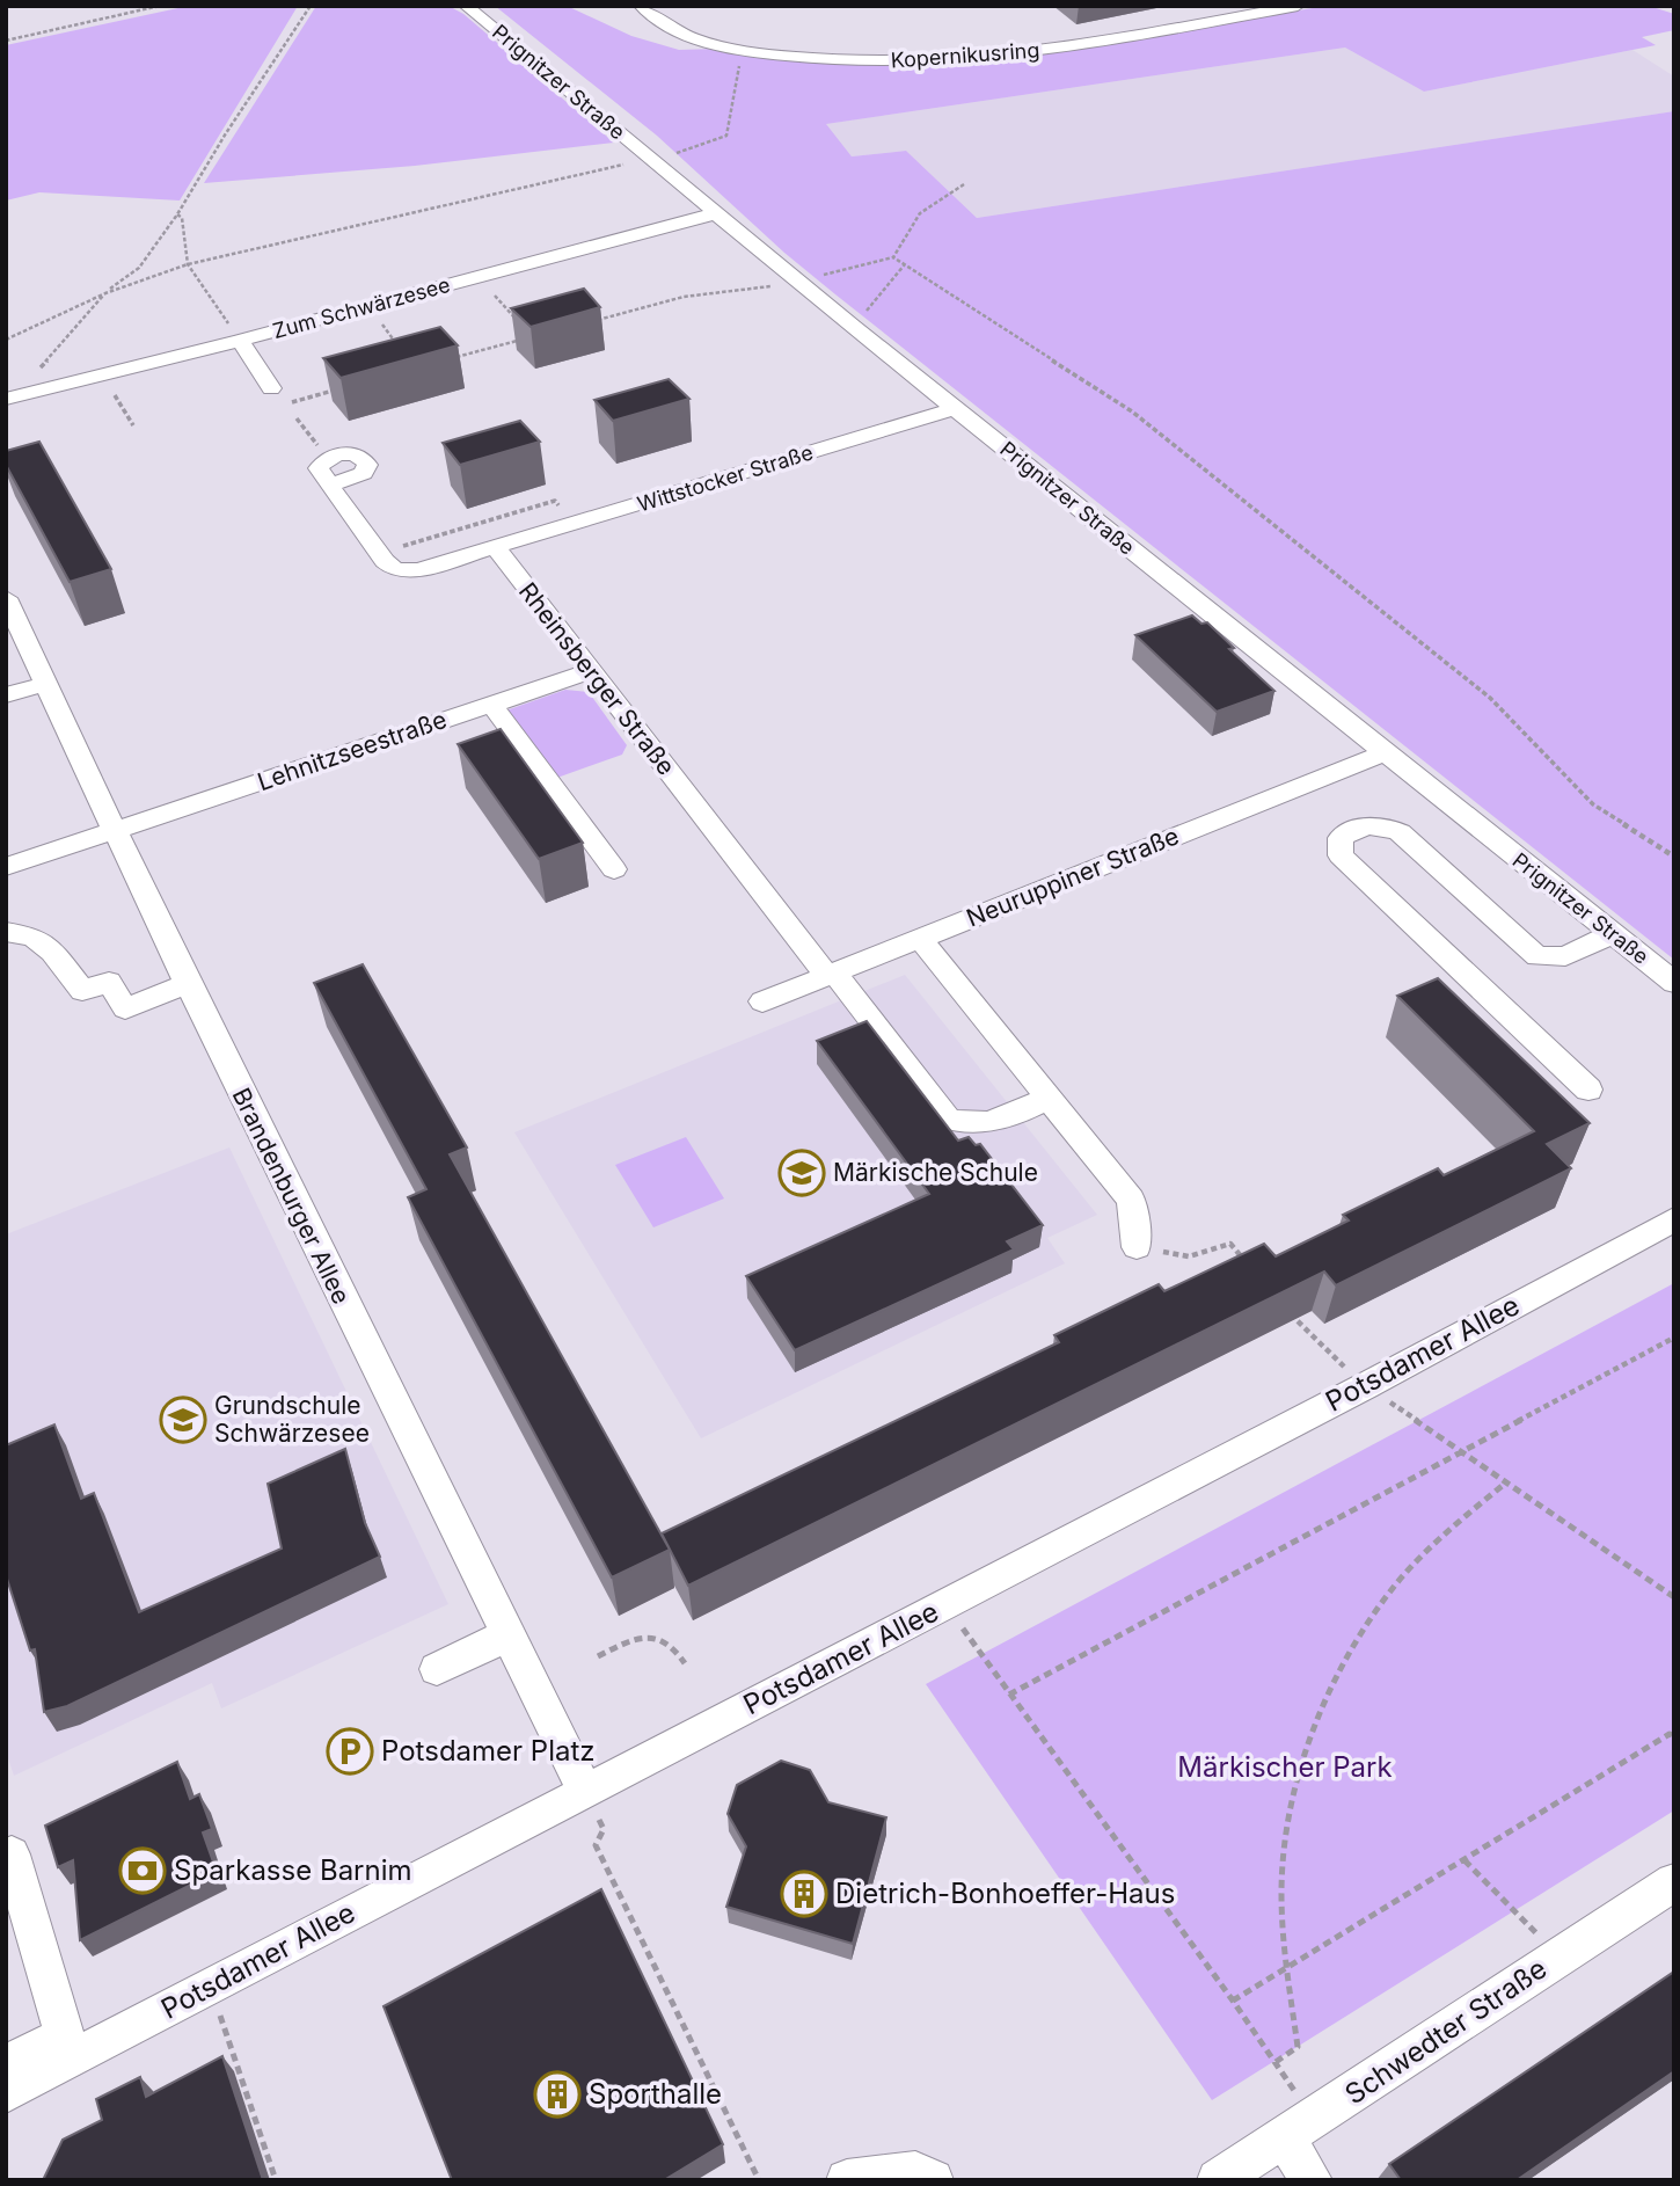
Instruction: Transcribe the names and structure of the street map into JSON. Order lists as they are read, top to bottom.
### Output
{
  "streets": {
    "street": [
      "Kopernikusring",
      "Prignitzer Straße",
      "Zum Schwärzesee",
      "Wittstocker Straße",
      "Rheinsberger Straße",
      "Lehnitzseestraße",
      "Neuruppiner Straße",
      "Brandenburger Allee",
      "Potsdamer Allee",
      "Schwedter Straße"
    ]
  },
  "crossings": [
    ["Prignitzer Straße", "Zum Schwärzesee"],
    ["Prignitzer Straße", "Wittstocker Straße"],
    ["Prignitzer Straße", "Neuruppiner Straße"],
    ["Wittstocker Straße", "Rheinsberger Straße"],
    ["Rheinsberger Straße", "Lehnitzseestraße"],
    ["Rheinsberger Straße", "Neuruppiner Straße"],
    ["Lehnitzseestraße", "Brandenburger Allee"],
    ["Brandenburger Allee", "Potsdamer Allee"]
  ],
  "parks": ["Märkischer Park"],
  "places": {
    "school or university": ["Märkische Schule", "Grundschule Schwärzesee"],
    "parking": ["Potsdamer Platz"],
    "bank": ["Sparkasse Barnim"],
    "building": ["Dietrich-Bonhoeffer-Haus", "Sporthalle"]
  }
}
